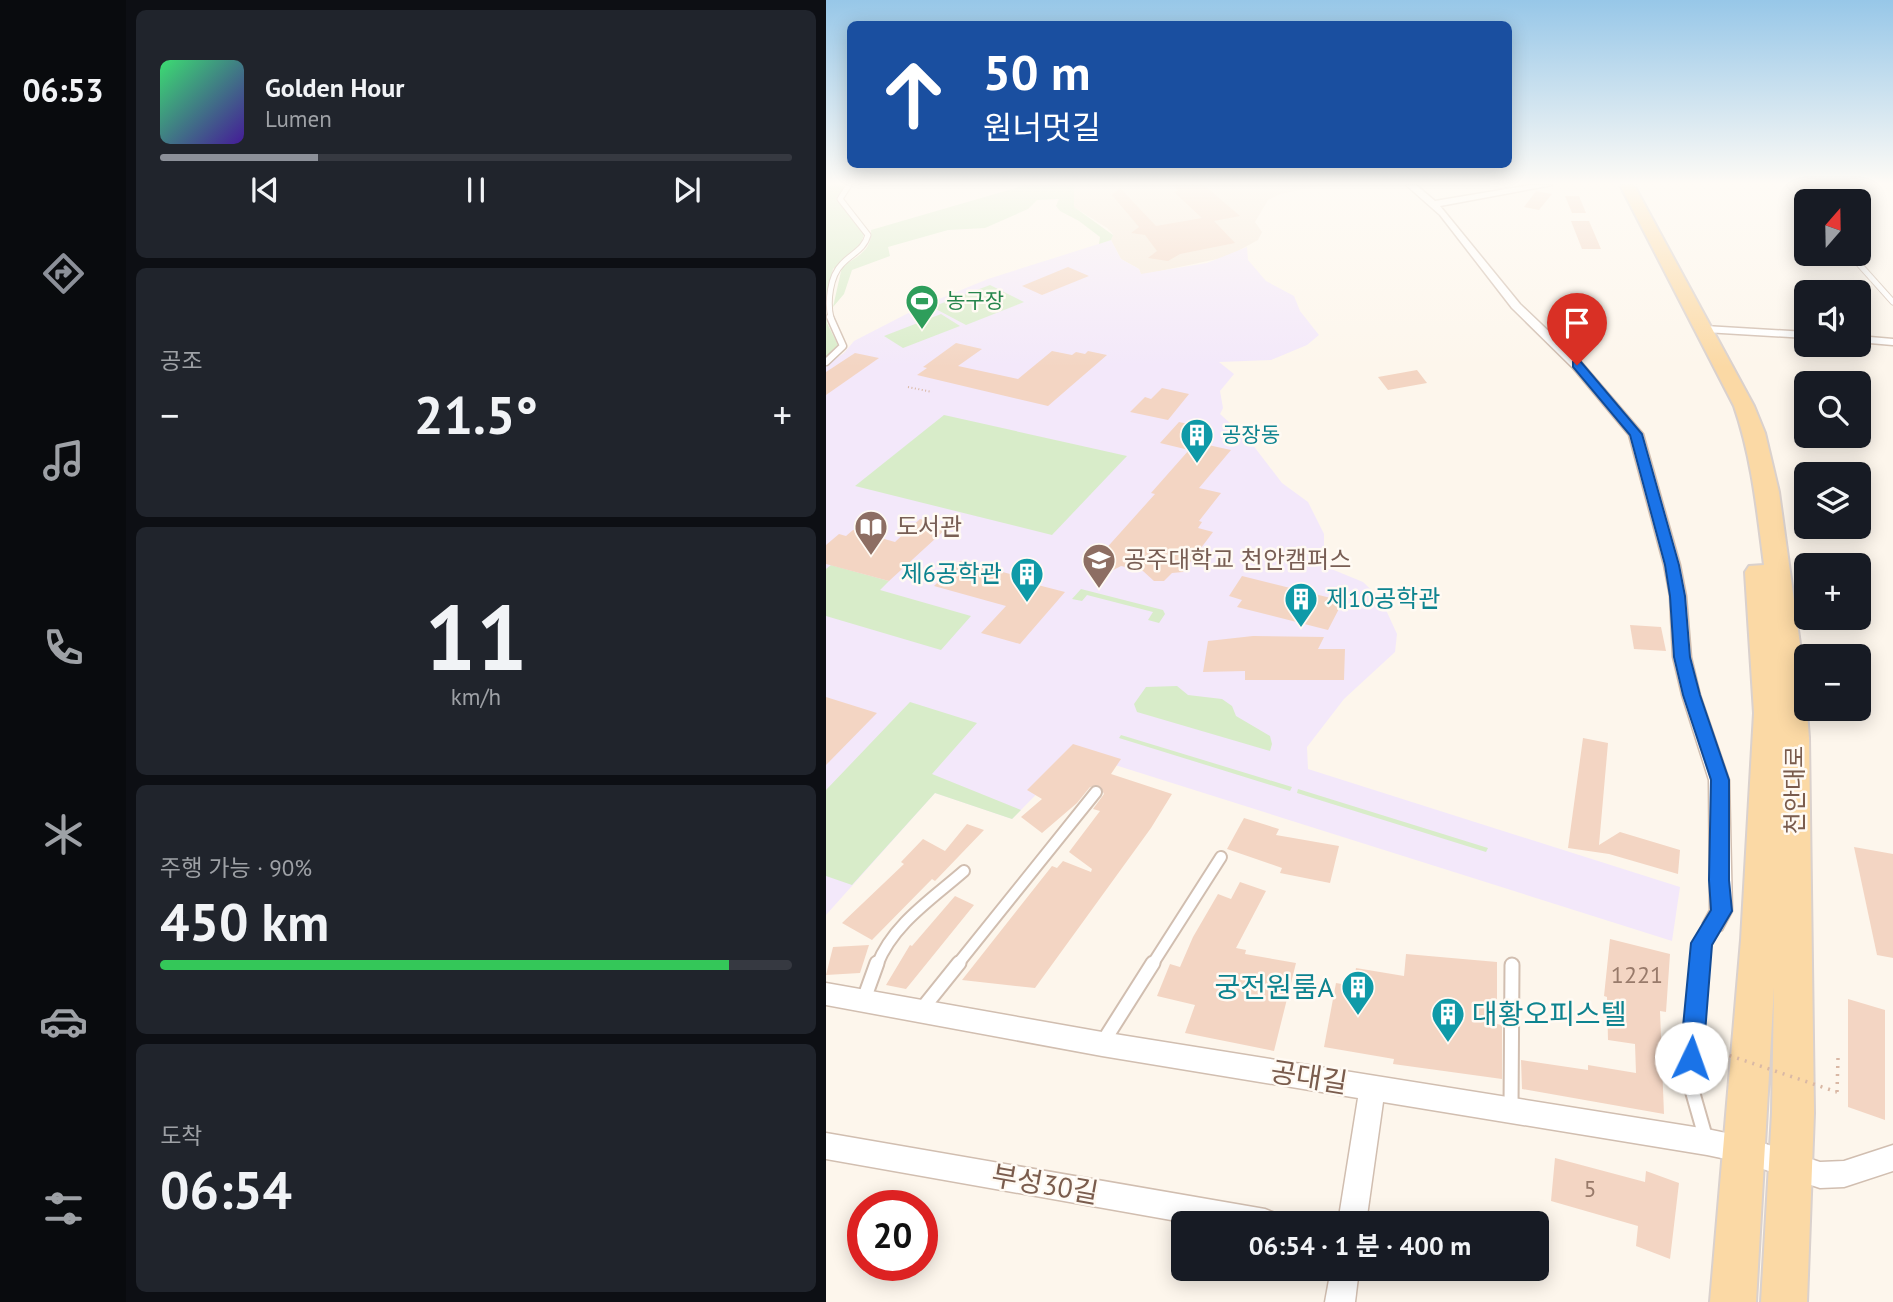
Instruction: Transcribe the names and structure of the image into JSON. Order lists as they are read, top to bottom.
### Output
{
  "streets": {
    "main road": ["천안대로"],
    "street": ["공대길", "부성30길"]
  },
  "crossings": [
    ["천안대로", "공대길"]
  ],
  "places": {
    "sports": ["농구장"],
    "building": [
      "공장동",
      "제6공학관",
      "제10공학관",
      "궁전원룸A",
      "대황오피스텔"
    ],
    "library": ["도서관"],
    "school or university": ["공주대학교 천안캠퍼스"]
  },
  "house_numbers": ["1221", "5"],
  "north": "top",
  "page": {
    "tabs": "06:53",
    "turn": ["50 m", "원너멋길"],
    "song": ["Golden Hour", "Lumen"],
    "map_buttons": ["+", "−"],
    "tile": [
      "공조",
      ["11", "km/h"],
      ["주행 가능 · 90%", "450 km"],
      ["도착", "06:54"]
    ],
    "heat": ["−", "21.5°", "+"],
    "limit": "20",
    "trip": "06:54 · 1 분 · 400 m"
  }
}
